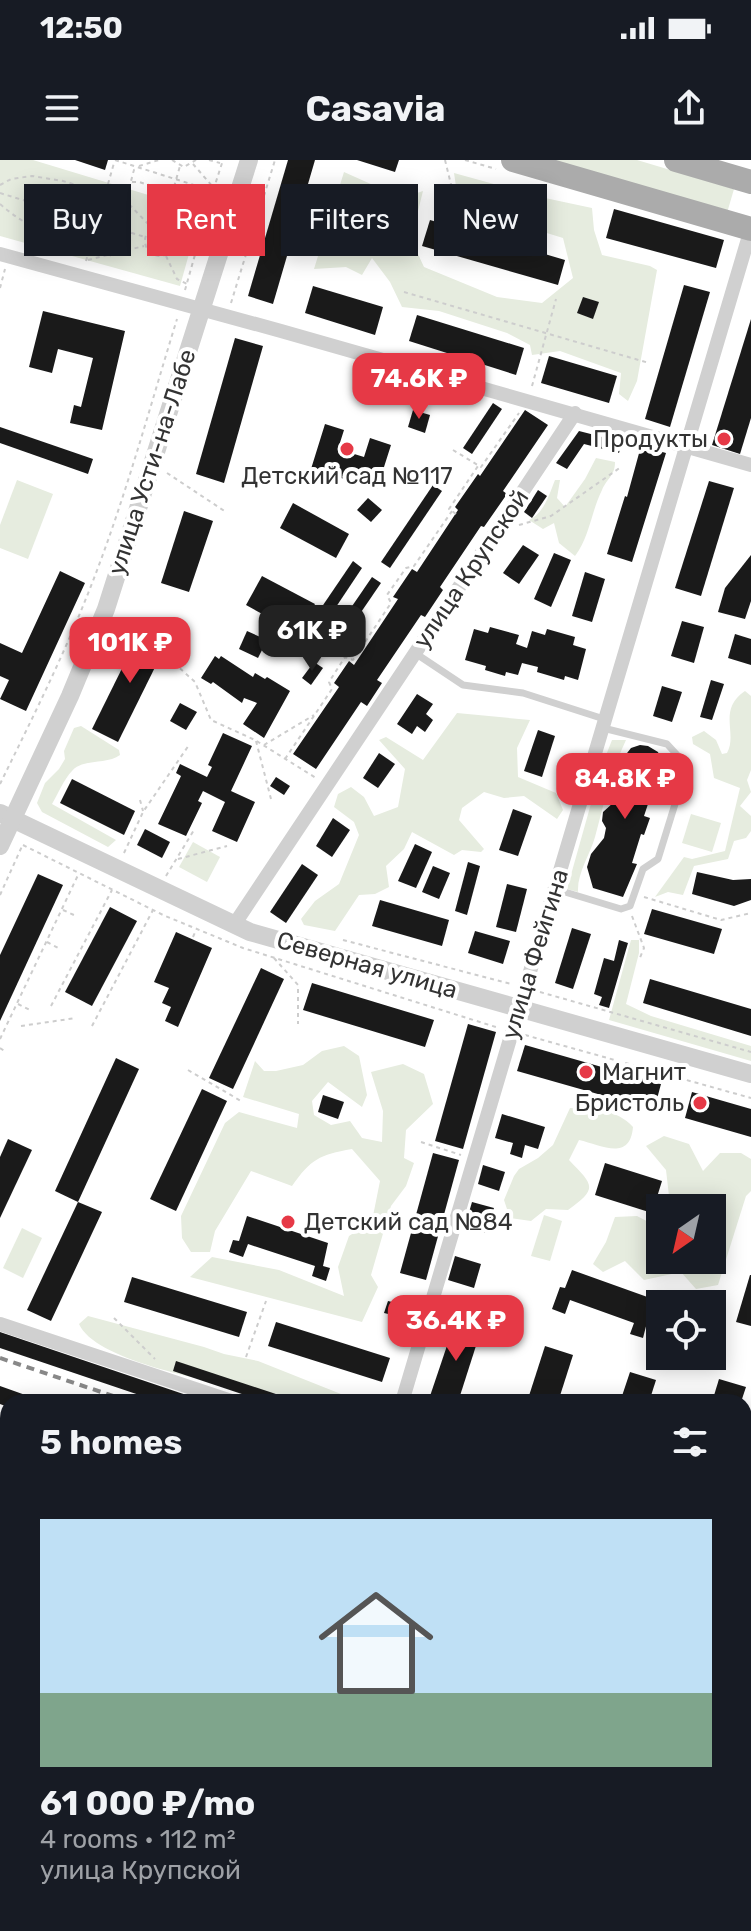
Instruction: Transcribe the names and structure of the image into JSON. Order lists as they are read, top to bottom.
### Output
{
  "streets": {
    "street": [
      "улица Усти-на-Лабе",
      "улица Крупской",
      "улица Фейгина",
      "Северная улица"
    ]
  },
  "crossings": [
    ["улица Усти-на-Лабе", "Северная улица"],
    ["улица Крупской", "Северная улица"],
    ["улица Фейгина", "Северная улица"]
  ],
  "places": [
    "Продукты",
    "Детский сад №117",
    "Магнит",
    "Бристоль",
    "Детский сад №84"
  ],
  "north": "bottom left",
  "page": {
    "status": "12:50",
    "header": "Casavia",
    "chip": [
      "Buy",
      "Rent",
      "Filters",
      "New"
    ],
    "price": [
      "74.6K ₽",
      "61K ₽",
      "101K ₽",
      "84.8K ₽",
      "36.4K ₽"
    ],
    "heading": "5 homes",
    "list": [
      {
        "name": "61 000 ₽/mo",
        "note": "4 rooms · 112 m² · улица Крупской"
      }
    ]
  }
}
